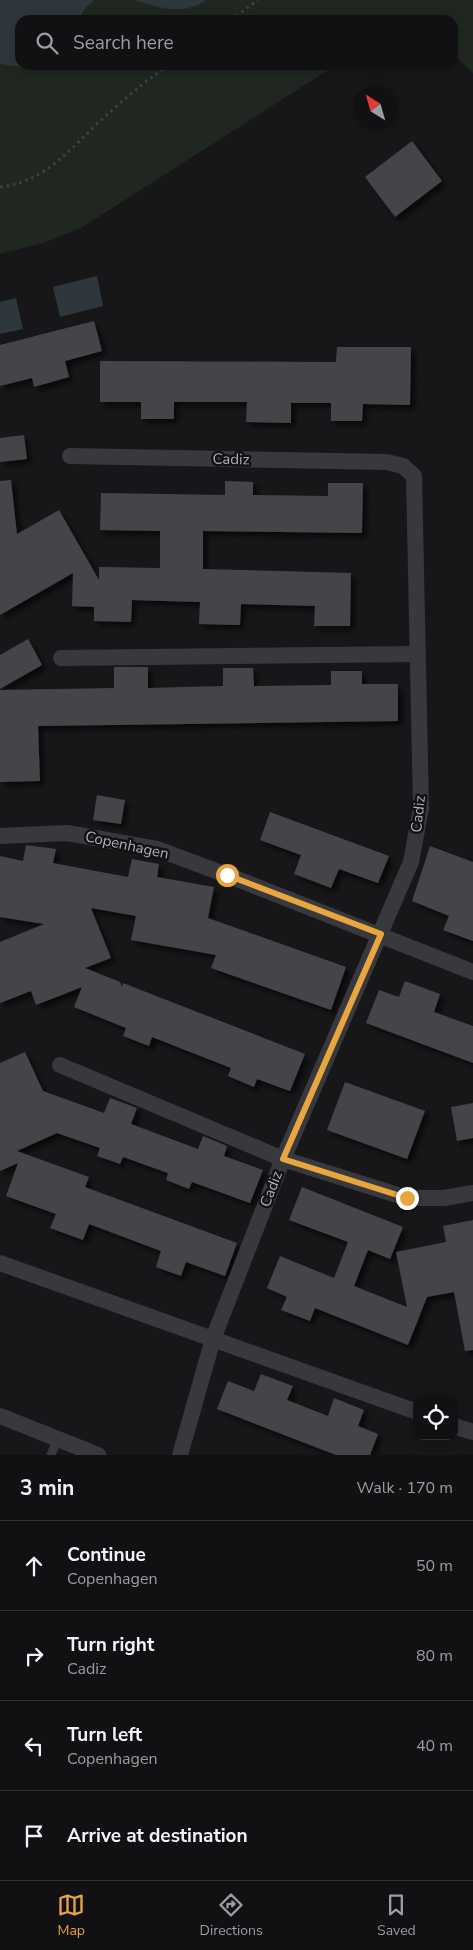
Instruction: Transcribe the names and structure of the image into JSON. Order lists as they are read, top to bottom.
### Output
{
  "streets": {
    "street": ["Cadiz", "Copenhagen"]
  },
  "crossings": [
    ["Cadiz", "Copenhagen"]
  ],
  "north": "top left",
  "page": {
    "search": "Search here",
    "heading": ["3 min", "Walk · 170 m"],
    "list": [
      ["Continue", "Copenhagen", "50 m"],
      ["Turn right", "Cadiz", "80 m"],
      ["Turn left", "Copenhagen", "40 m"],
      "Arrive at destination"
    ],
    "nav": ["Map", "Directions", "Saved"]
  }
}
